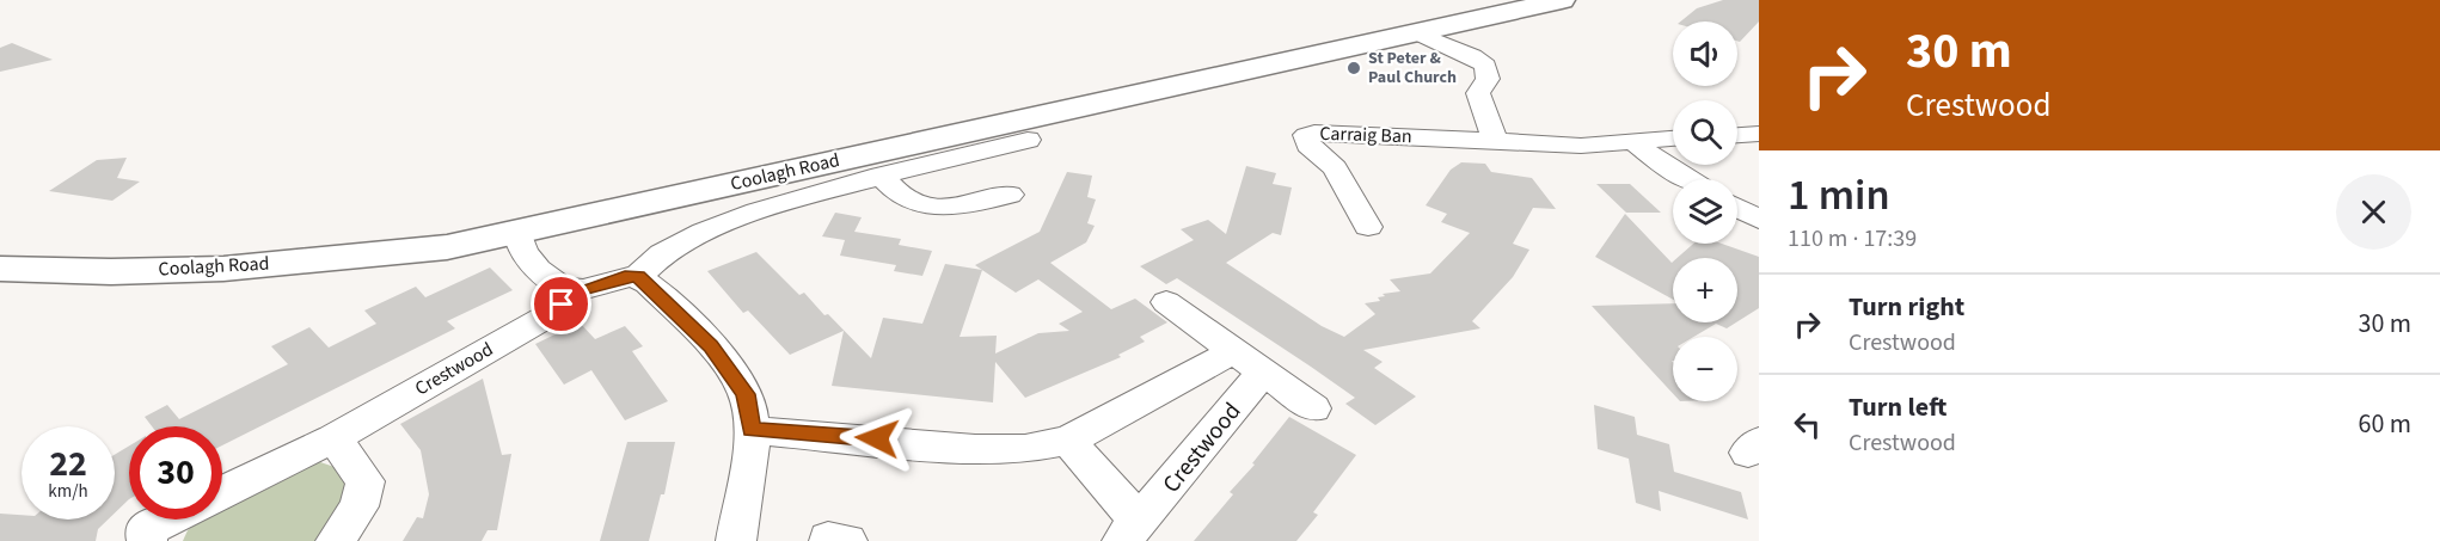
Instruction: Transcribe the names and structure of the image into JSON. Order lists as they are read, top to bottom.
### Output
{
  "streets": {
    "street": ["Carraig Ban", "Coolagh Road", "Crestwood"]
  },
  "places": ["St Peter & Paul Church"],
  "page": {
    "turn": ["30 m", "Crestwood"],
    "map_buttons": ["+", "−"],
    "heading": ["1 min", "110 m · 17:39"],
    "list": [
      {
        "name": "Turn right",
        "note": "Crestwood",
        "value": "30 m"
      },
      {
        "name": "Turn left",
        "note": "Crestwood",
        "value": "60 m"
      }
    ],
    "speed": "22 km/h",
    "limit": "30"
  }
}
